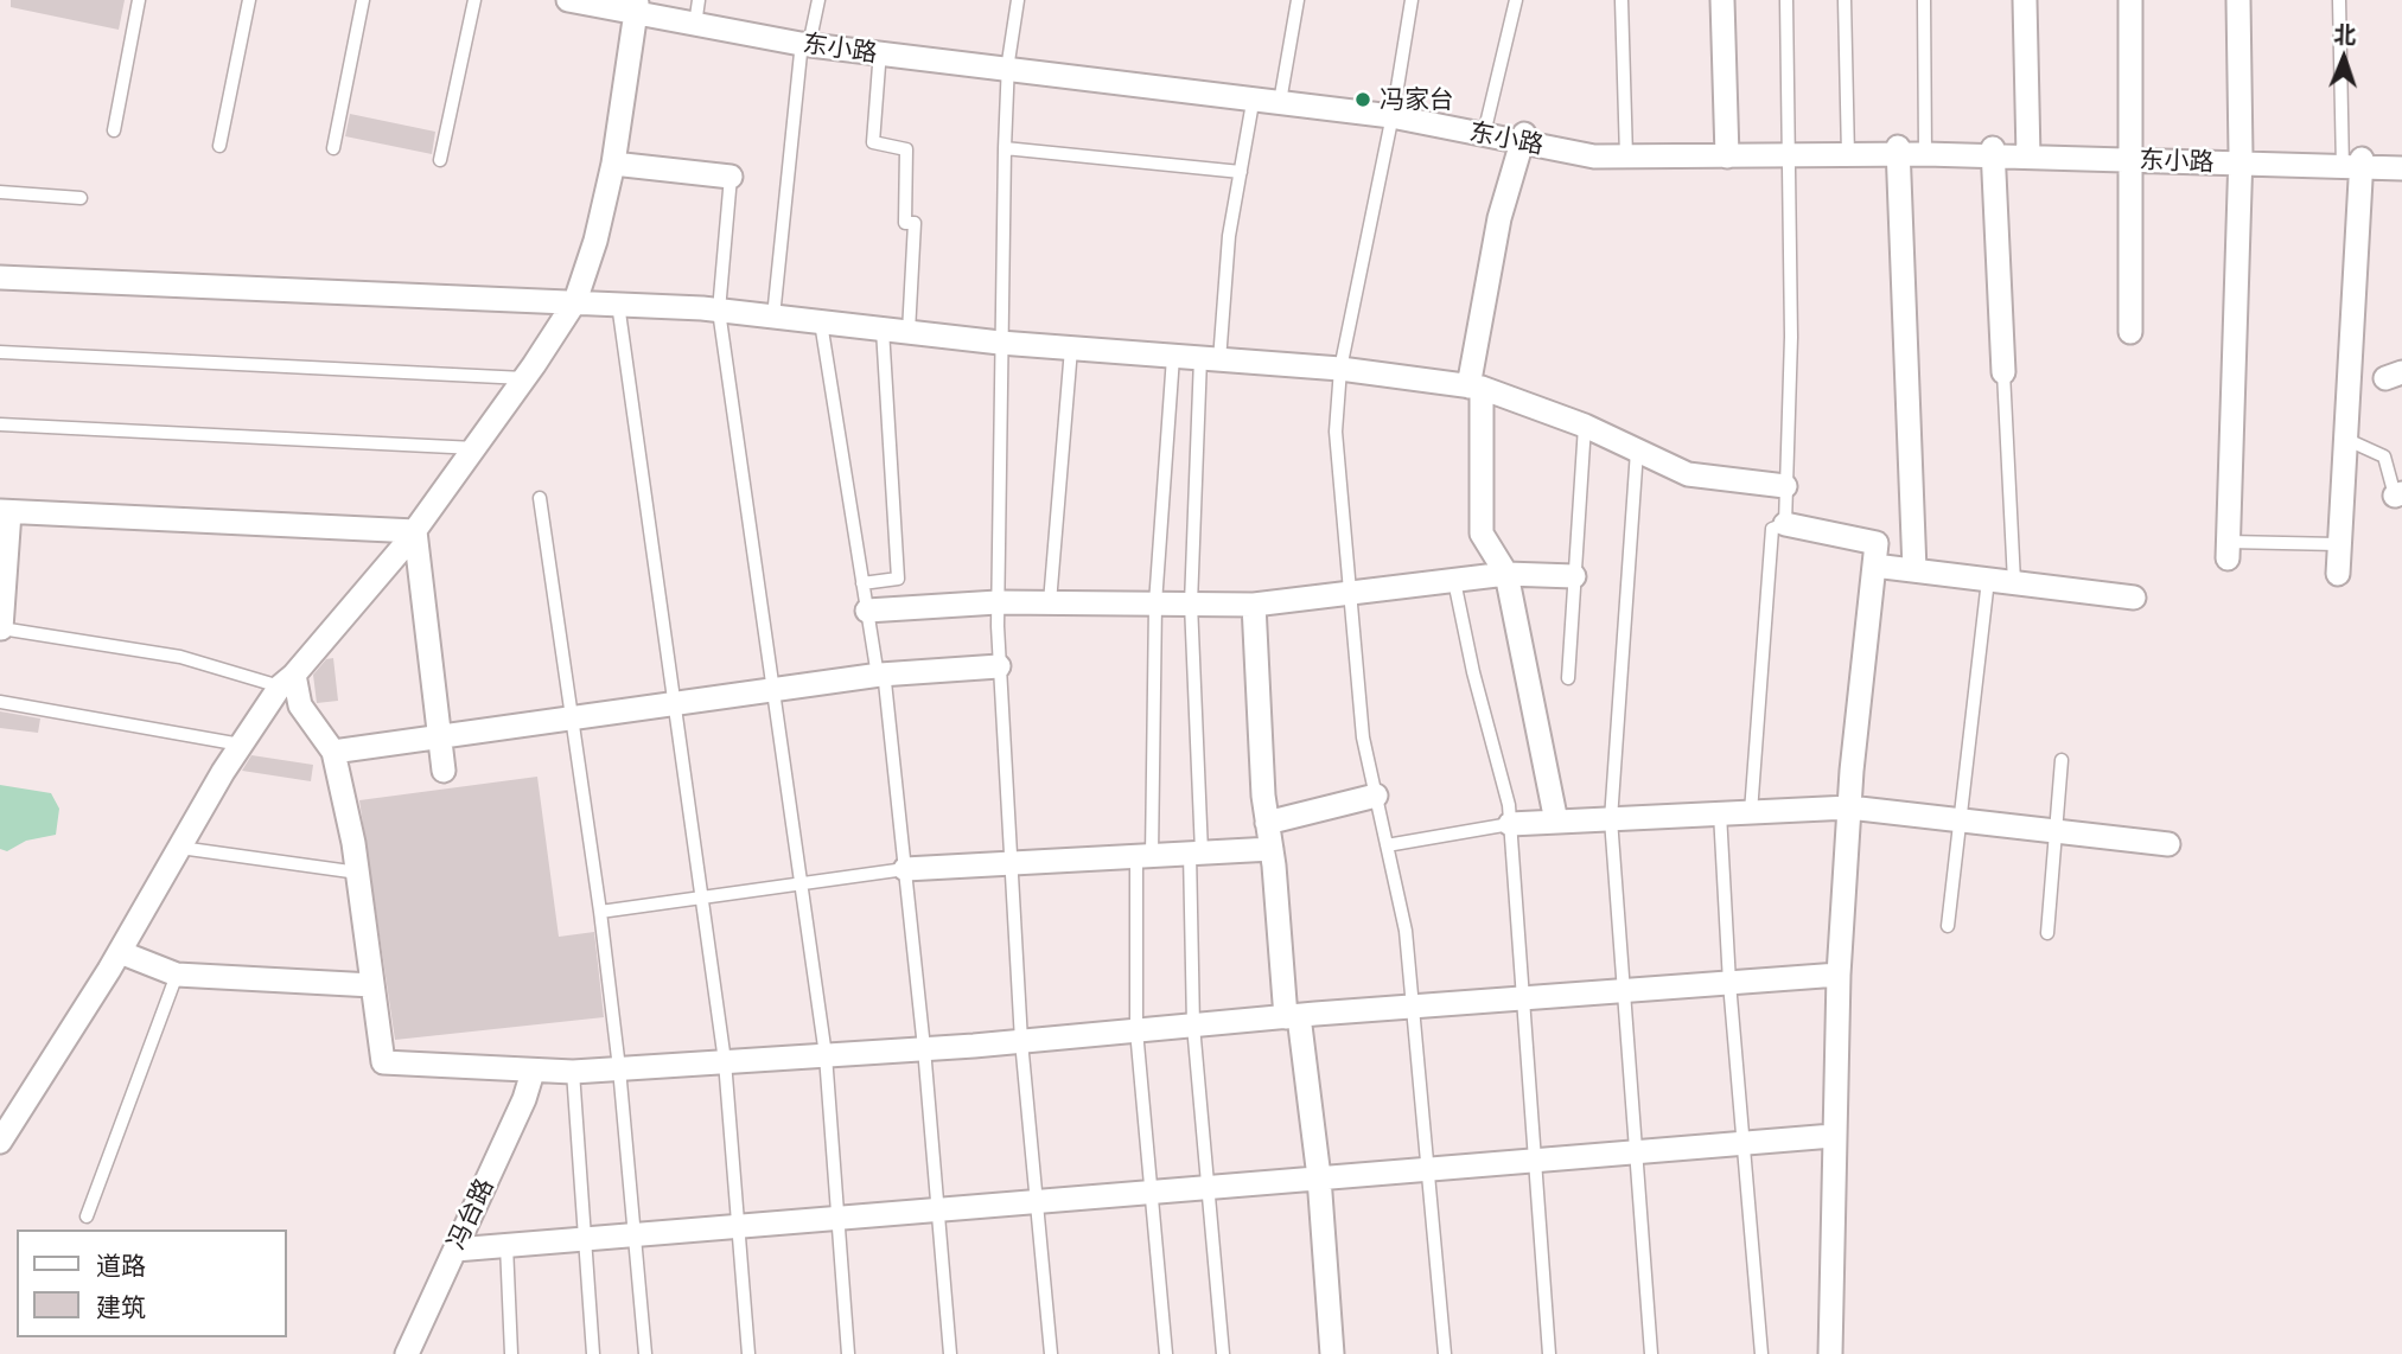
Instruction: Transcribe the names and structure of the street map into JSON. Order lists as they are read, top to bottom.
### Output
{
  "streets": {
    "street": ["东小路", "冯台路"]
  },
  "places": ["冯家台"],
  "legend": ["道路", "建筑"],
  "north": "top"
}
